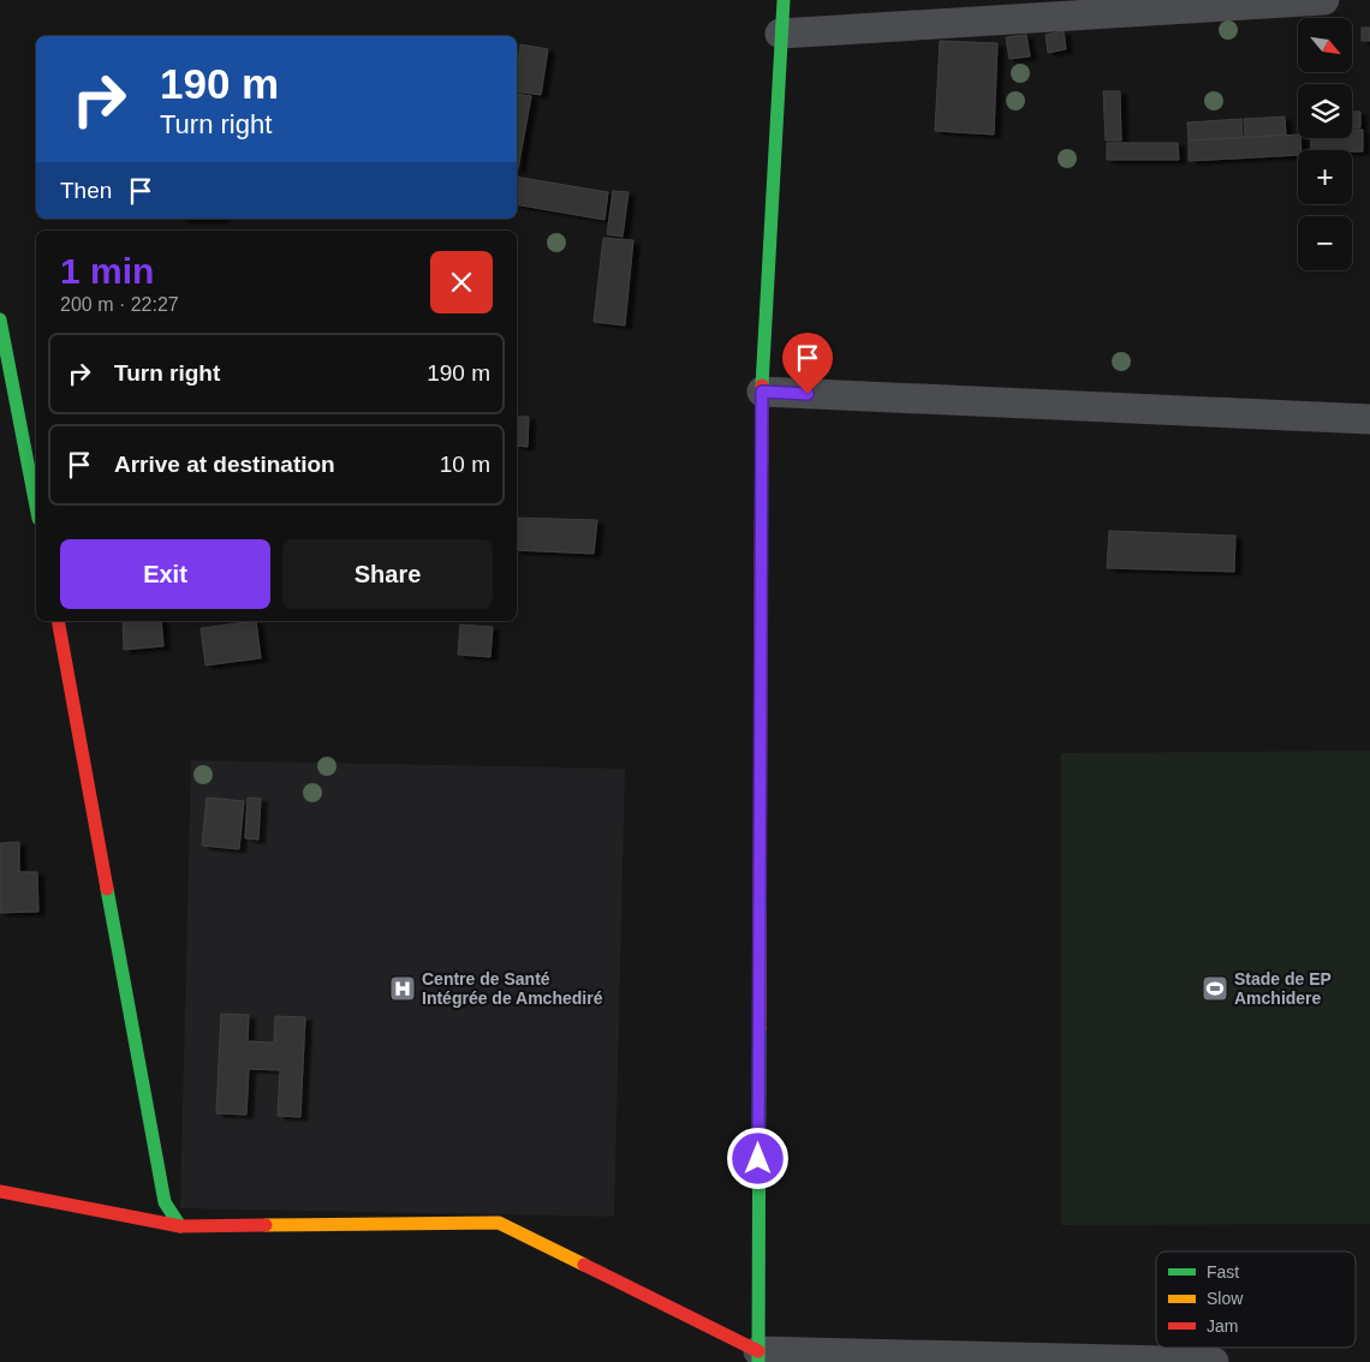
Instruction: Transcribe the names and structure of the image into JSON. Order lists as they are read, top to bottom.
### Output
{
  "places": {
    "hospital": ["Centre de Santé Intégrée de Amchediré"],
    "sports": ["Stade de EP Amchidere"]
  },
  "legend": ["Fast", "Slow", "Jam"],
  "north": "bottom right",
  "page": {
    "map_buttons": ["+", "−"],
    "turn": ["190 m", "Turn right"],
    "then": "Then",
    "heading": ["1 min", "200 m · 22:27"],
    "list": [
      {
        "name": "Turn right",
        "value": "190 m"
      },
      {
        "name": "Arrive at destination",
        "value": "10 m"
      }
    ],
    "buttons": ["Exit", "Share"]
  }
}
